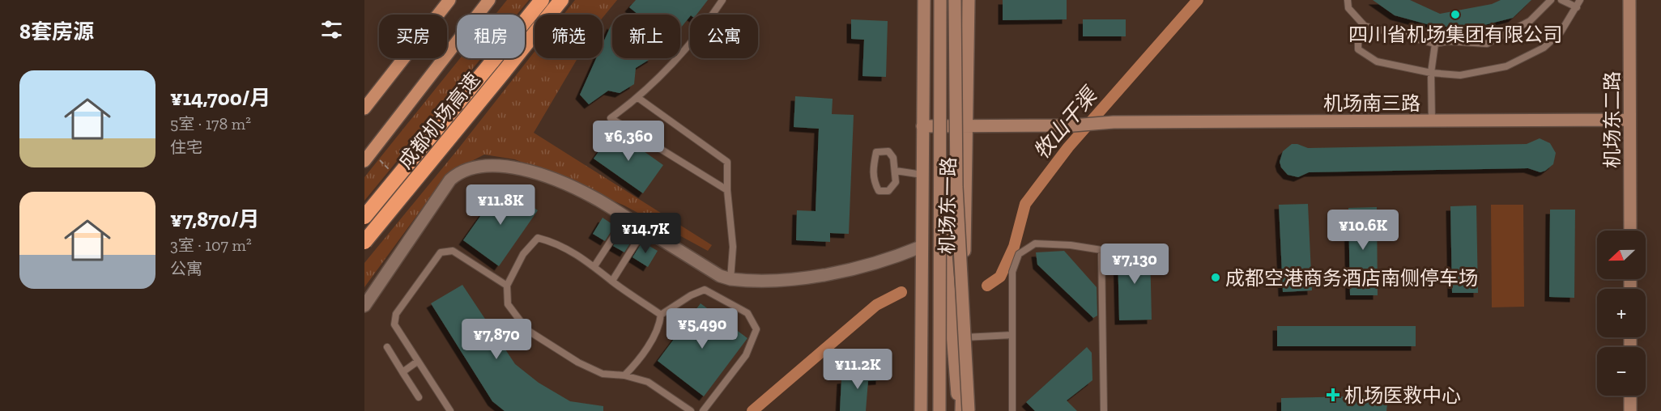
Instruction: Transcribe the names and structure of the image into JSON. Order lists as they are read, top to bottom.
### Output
{
  "streets": {
    "highway": ["成都机场高速"],
    "street": ["机场南三路", "机场东二路", "机场东一路"]
  },
  "crossings": [
    ["机场南三路", "机场东二路"],
    ["机场南三路", "机场东一路"]
  ],
  "water": ["牧山干渠"],
  "places": {
    "other": ["四川省机场集团有限公司", "成都空港商务酒店南侧停车场"],
    "health": ["机场医救中心"]
  },
  "north": "left",
  "page": {
    "heading": "8套房源",
    "chip": [
      "买房",
      "租房",
      "筛选",
      "新上",
      "公寓"
    ],
    "list": [
      {
        "name": "¥14,700/月",
        "note": "5室 · 178 m² · 住宅"
      },
      {
        "name": "¥7,870/月",
        "note": "3室 · 107 m² · 公寓"
      }
    ],
    "price": [
      "¥6,360",
      "¥11.8K",
      "¥10.6K",
      "¥14.7K",
      "¥7,130",
      "¥5,490",
      "¥7,870",
      "¥11.2K"
    ],
    "map_buttons": ["+", "−"]
  }
}
